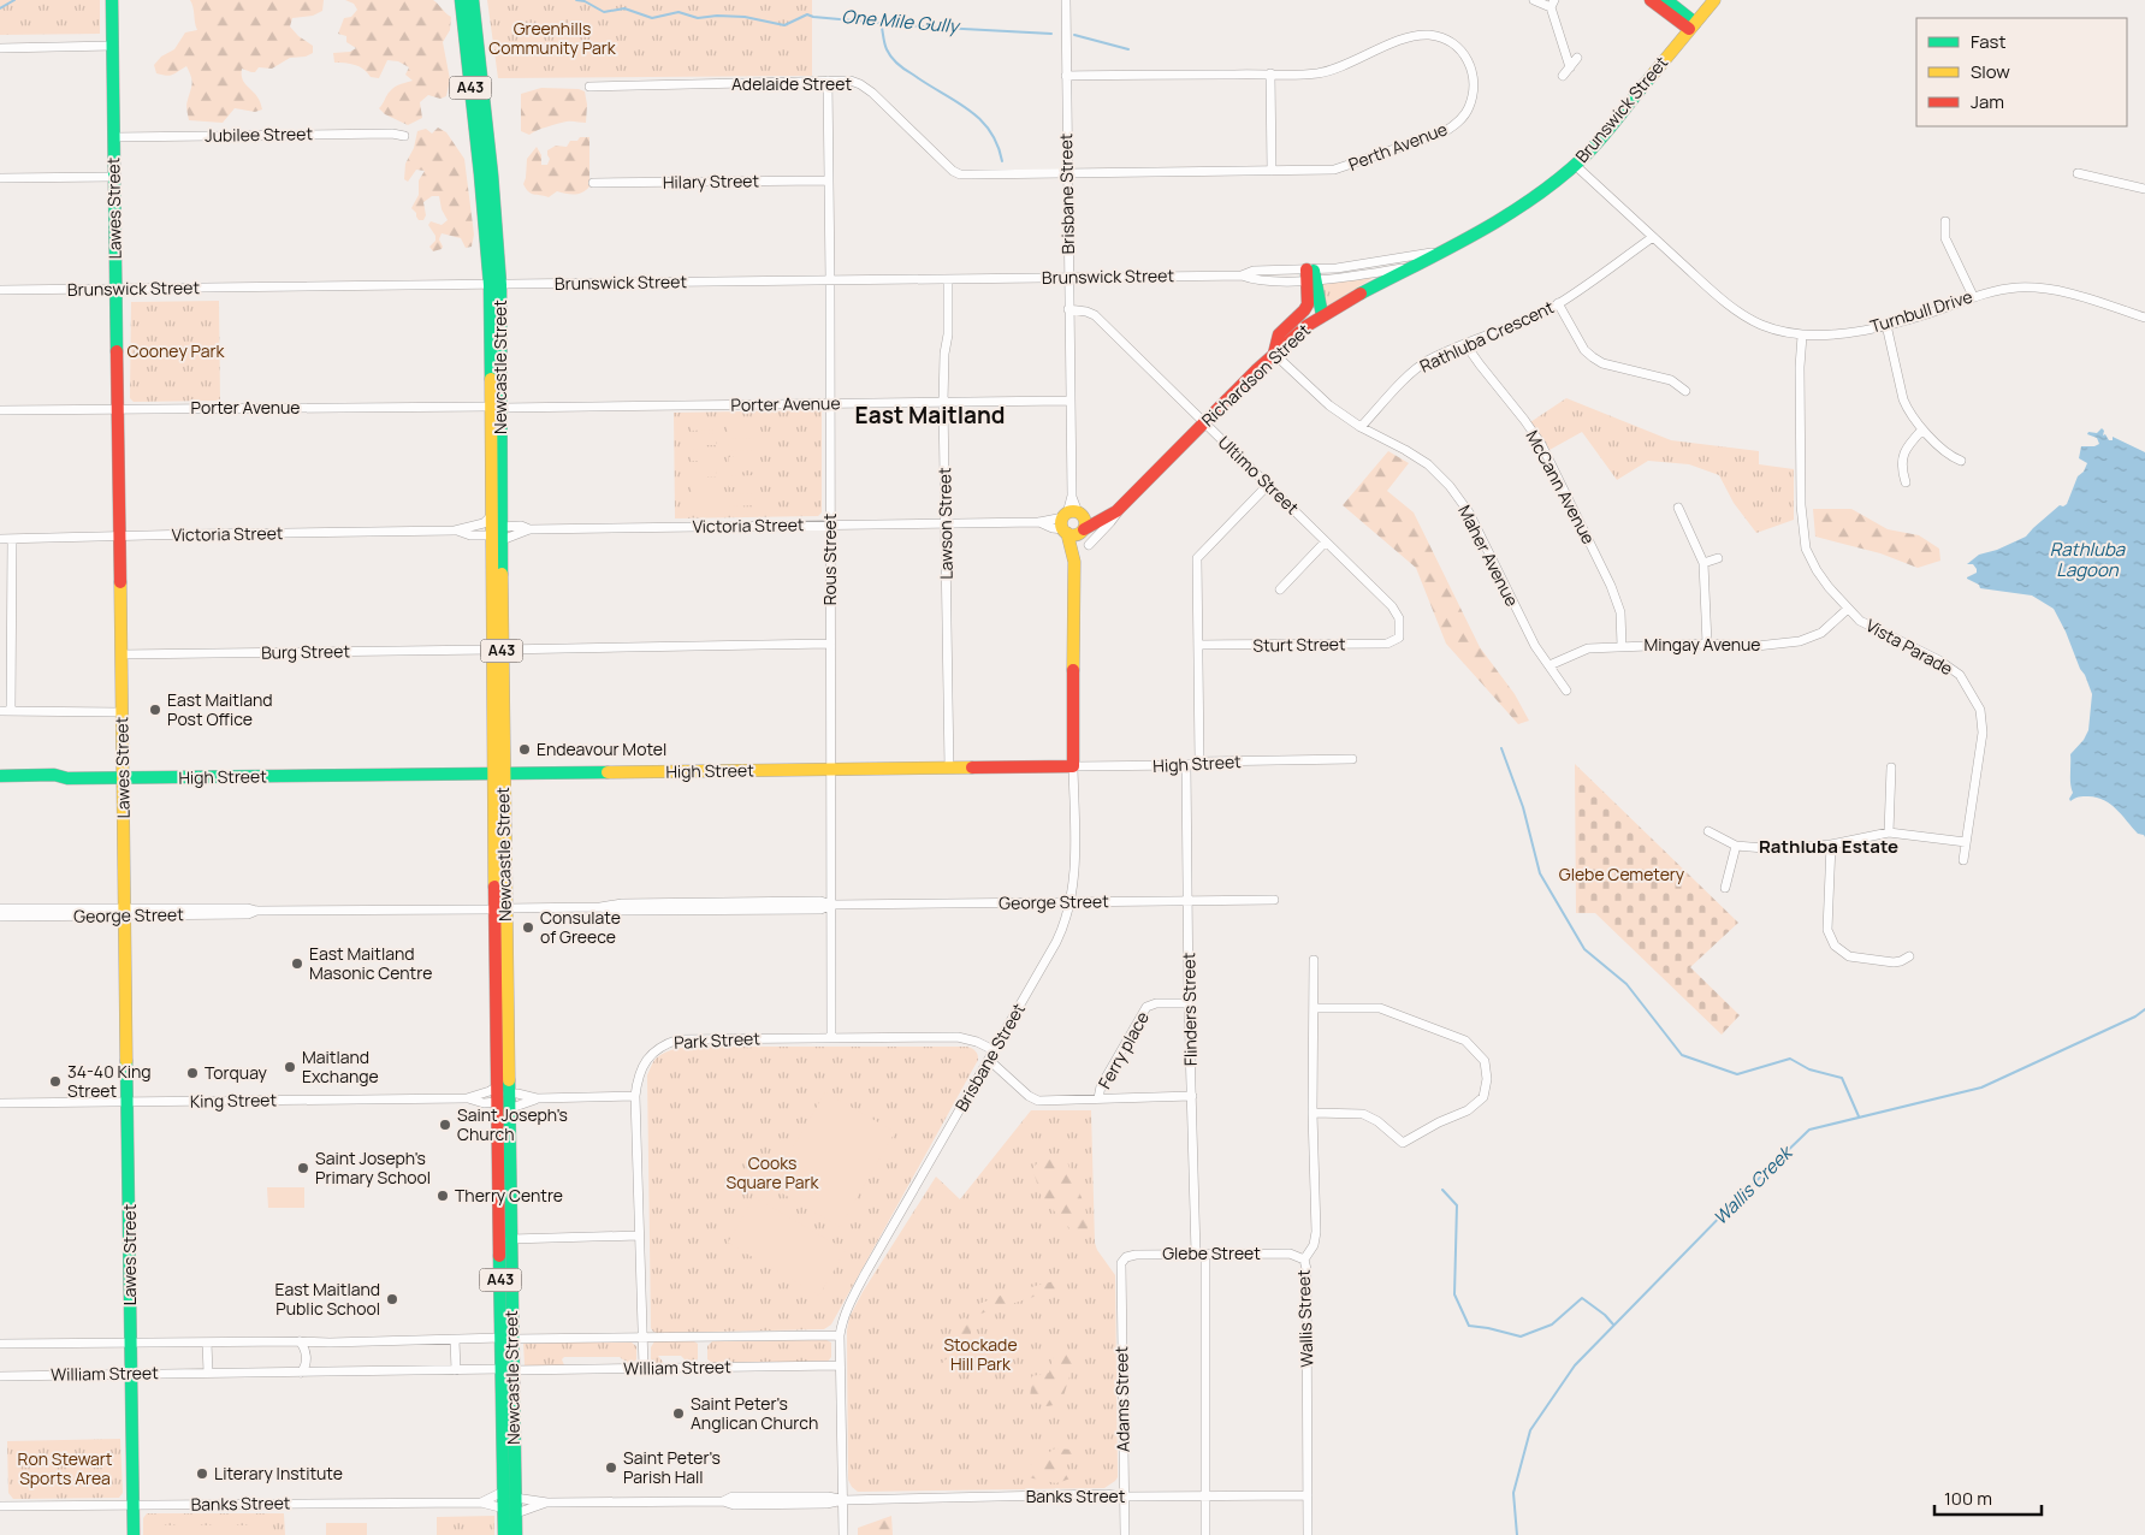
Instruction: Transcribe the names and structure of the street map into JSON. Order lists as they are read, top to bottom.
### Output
{
  "streets": {
    "main road": [
      "A43",
      "Brunswick Street",
      "Brisbane Street",
      "Lawes Street",
      "Newcastle Street",
      "Richardson Street",
      "High Street"
    ],
    "street": [
      "Adelaide Street",
      "Jubilee Street",
      "Perth Avenue",
      "Hilary Street",
      "Turnbull Drive",
      "Rathluba Crescent",
      "Porter Avenue",
      "Ultimo Street",
      "McCann Avenue",
      "Lawson Street",
      "Victoria Street",
      "Maher Avenue",
      "Rous Street",
      "Sturt Street",
      "Mingay Avenue",
      "Vista Parade",
      "Burg Street",
      "George Street",
      "Flinders Street",
      "Park Street",
      "Ferry place",
      "King Street",
      "Glebe Street",
      "Wallis Street",
      "William Street",
      "Adams Street",
      "Banks Street"
    ]
  },
  "crossings": [
    ["Adelaide Street", "Perth Avenue"],
    ["Adelaide Street", "Brisbane Street"],
    ["Adelaide Street", "Rous Street"],
    ["A43", "Newcastle Street"],
    ["Brunswick Street", "Brisbane Street"],
    ["Brunswick Street", "Lawes Street"],
    ["Brunswick Street", "Turnbull Drive"],
    ["Brunswick Street", "Newcastle Street"],
    ["Brunswick Street", "Richardson Street"],
    ["Brunswick Street", "Lawson Street"],
    ["Brunswick Street", "Rous Street"],
    ["Jubilee Street", "Lawes Street"],
    ["Perth Avenue", "Brisbane Street"],
    ["Hilary Street", "Rous Street"],
    ["Brisbane Street", "Richardson Street"],
    ["Brisbane Street", "Porter Avenue"],
    ["Brisbane Street", "Ultimo Street"],
    ["Brisbane Street", "Victoria Street"],
    ["Brisbane Street", "High Street"],
    ["Brisbane Street", "George Street"],
    ["Brisbane Street", "Park Street"],
    ["Brisbane Street", "William Street"],
    ["Brisbane Street", "Banks Street"],
    ["Lawes Street", "Porter Avenue"],
    ["Lawes Street", "Victoria Street"],
    ["Lawes Street", "Burg Street"],
    ["Lawes Street", "High Street"],
    ["Lawes Street", "George Street"],
    ["Lawes Street", "King Street"],
    ["Lawes Street", "William Street"],
    ["Lawes Street", "Banks Street"],
    ["Turnbull Drive", "Rathluba Crescent"],
    ["Turnbull Drive", "Vista Parade"],
    ["Rathluba Crescent", "McCann Avenue"],
    ["Rathluba Crescent", "Maher Avenue"],
    ["Newcastle Street", "Porter Avenue"],
    ["Newcastle Street", "Victoria Street"],
    ["Newcastle Street", "Burg Street"],
    ["Newcastle Street", "High Street"],
    ["Newcastle Street", "George Street"],
    ["Newcastle Street", "King Street"],
    ["Newcastle Street", "William Street"],
    ["Newcastle Street", "Banks Street"],
    ["Richardson Street", "Ultimo Street"],
    ["Richardson Street", "Maher Avenue"],
    ["Porter Avenue", "Lawson Street"],
    ["Porter Avenue", "Rous Street"],
    ["Ultimo Street", "Sturt Street"],
    ["McCann Avenue", "Mingay Avenue"],
    ["Lawson Street", "Victoria Street"],
    ["Lawson Street", "High Street"],
    ["Victoria Street", "Rous Street"],
    ["Maher Avenue", "Mingay Avenue"],
    ["Rous Street", "Burg Street"],
    ["Rous Street", "High Street"],
    ["Rous Street", "George Street"],
    ["Rous Street", "Park Street"],
    ["Mingay Avenue", "Vista Parade"],
    ["High Street", "Flinders Street"],
    ["George Street", "Flinders Street"],
    ["Flinders Street", "Ferry place"],
    ["Flinders Street", "Glebe Street"],
    ["Flinders Street", "Banks Street"],
    ["Park Street", "William Street"],
    ["Glebe Street", "Wallis Street"],
    ["Glebe Street", "Adams Street"],
    ["Wallis Street", "Banks Street"],
    ["Adams Street", "Banks Street"]
  ],
  "districts": ["East Maitland", "Rathluba Estate"],
  "water": ["One Mile Gully", "Rathluba Lagoon", "Wallis Creek"],
  "parks": [
    "Greenhills Community Park",
    "Cooney Park",
    "Glebe Cemetery",
    "Cooks Square Park",
    "Stockade Hill Park",
    "Ron Stewart Sports Area"
  ],
  "places": [
    "East Maitland Post Office",
    "Endeavour Motel",
    "Consulate of Greece",
    "East Maitland Masonic Centre",
    "Maitland Exchange",
    "Torquay",
    "34-40 King Street",
    "Saint Joseph's Church",
    "Saint Joseph's Primary School",
    "Therry Centre",
    "East Maitland Public School",
    "Saint Peter's Anglican Church",
    "Saint Peter's Parish Hall",
    "Literary Institute"
  ],
  "legend": ["Fast", "Slow", "Jam"],
  "scale_bar": "100 m"
}
